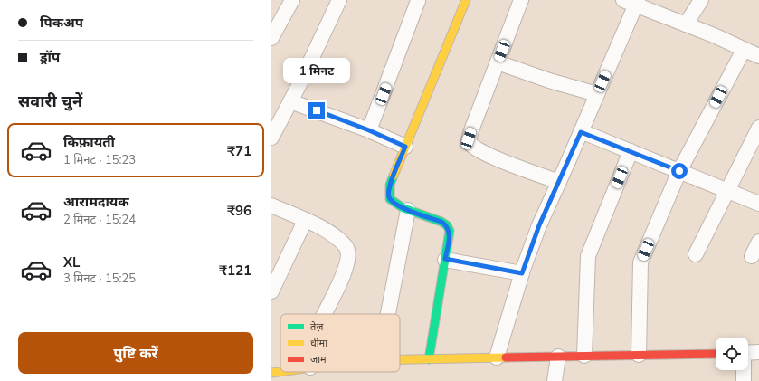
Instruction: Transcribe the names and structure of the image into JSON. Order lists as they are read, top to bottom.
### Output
{
  "legend": ["तेज़", "धीमा", "जाम"],
  "page": {
    "banner": ["पिकअप", "ड्रॉप"],
    "bubble": "1 मिनट",
    "heading": "सवारी चुनें",
    "list": [
      {
        "name": "किफ़ायती",
        "note": "1 मिनट · 15:23",
        "value": "₹71"
      },
      {
        "name": "आरामदायक",
        "note": "2 मिनट · 15:24",
        "value": "₹96"
      },
      {
        "name": "XL",
        "note": "3 मिनट · 15:25",
        "value": "₹121"
      }
    ],
    "buttons": "पुष्टि करें"
  }
}
